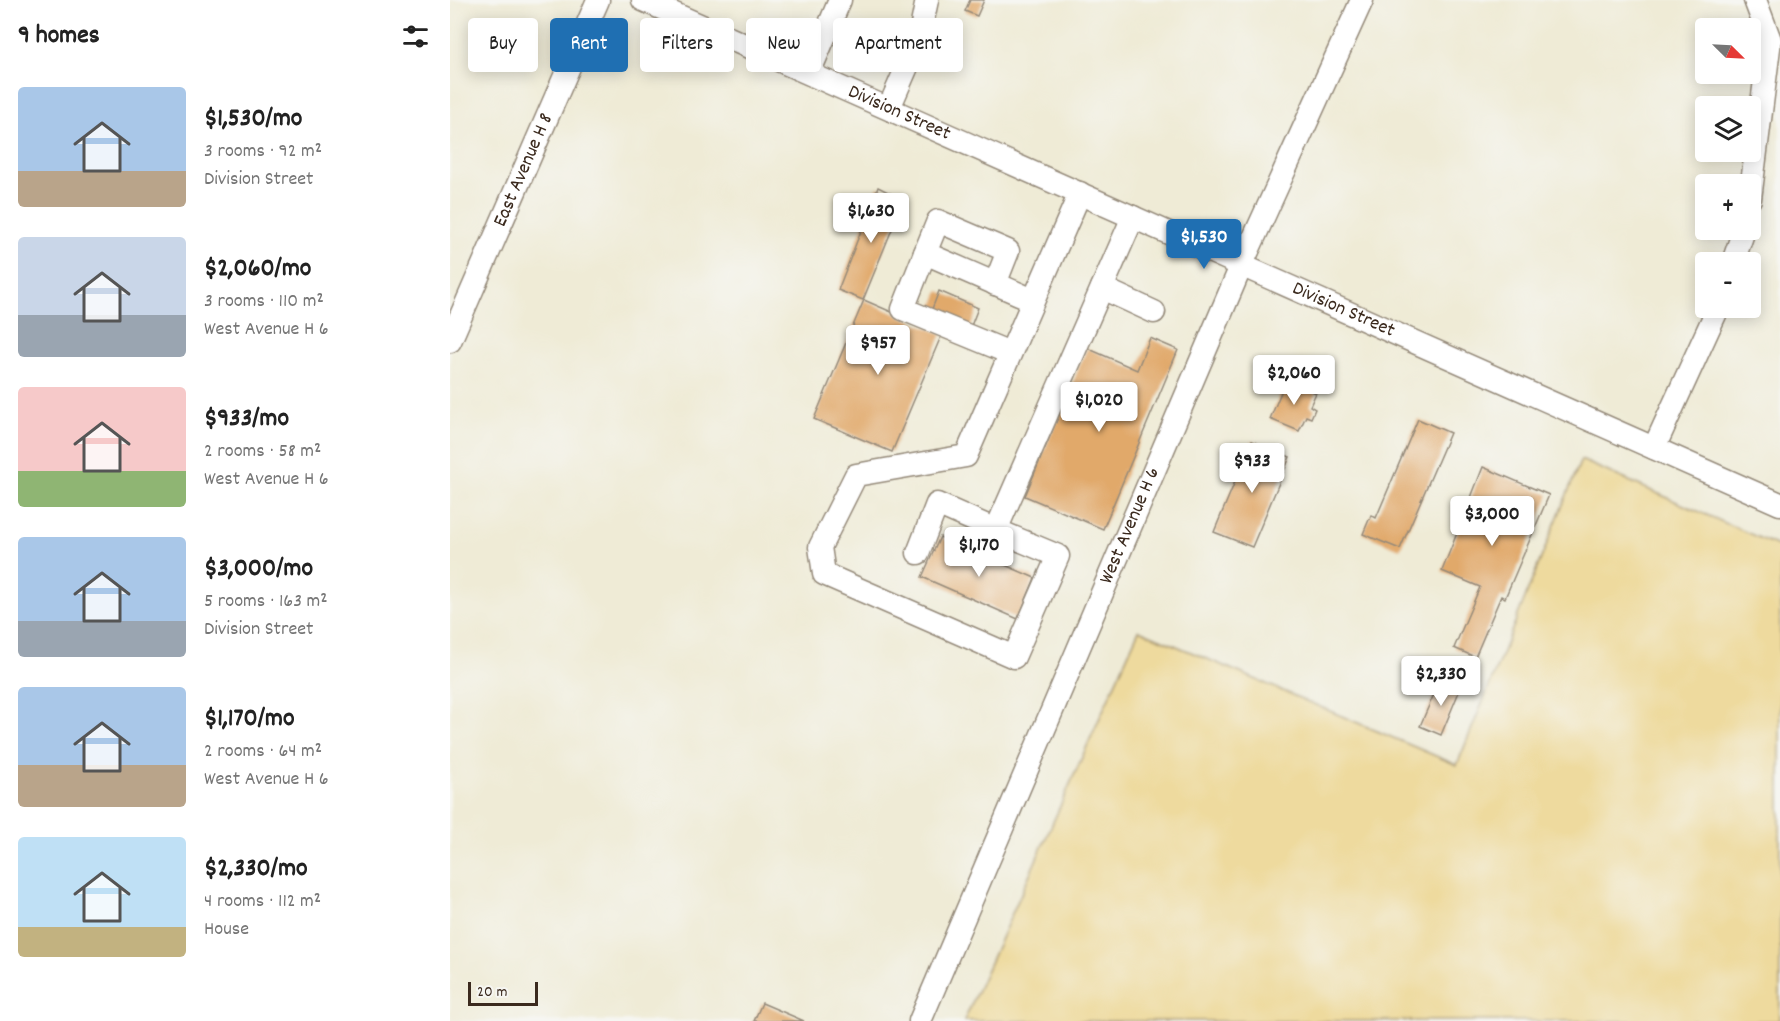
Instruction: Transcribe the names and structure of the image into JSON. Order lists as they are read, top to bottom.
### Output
{
  "streets": {
    "street": ["Division Street", "East Avenue H 8", "West Avenue H 6"]
  },
  "crossings": [
    ["Division Street", "West Avenue H 6"]
  ],
  "scale_bar": "20 m",
  "north": "bottom right",
  "page": {
    "heading": "9 homes",
    "map_buttons": ["+", "−"],
    "chip": [
      "Buy",
      "Rent",
      "Filters",
      "New",
      "Apartment"
    ],
    "list": [
      {
        "name": "$1,530/mo",
        "note": "3 rooms · 92 m² · Division Street"
      },
      {
        "name": "$2,060/mo",
        "note": "3 rooms · 110 m² · West Avenue H 6"
      },
      {
        "name": "$933/mo",
        "note": "2 rooms · 58 m² · West Avenue H 6"
      },
      {
        "name": "$3,000/mo",
        "note": "5 rooms · 163 m² · Division Street"
      },
      {
        "name": "$1,170/mo",
        "note": "2 rooms · 64 m² · West Avenue H 6"
      },
      {
        "name": "$2,330/mo",
        "note": "4 rooms · 112 m² · House"
      }
    ],
    "price": [
      "$1,630",
      "$1,530",
      "$957",
      "$2,060",
      "$1,020",
      "$933",
      "$3,000",
      "$1,170",
      "$2,330"
    ],
    "scale": "20 m"
  }
}
